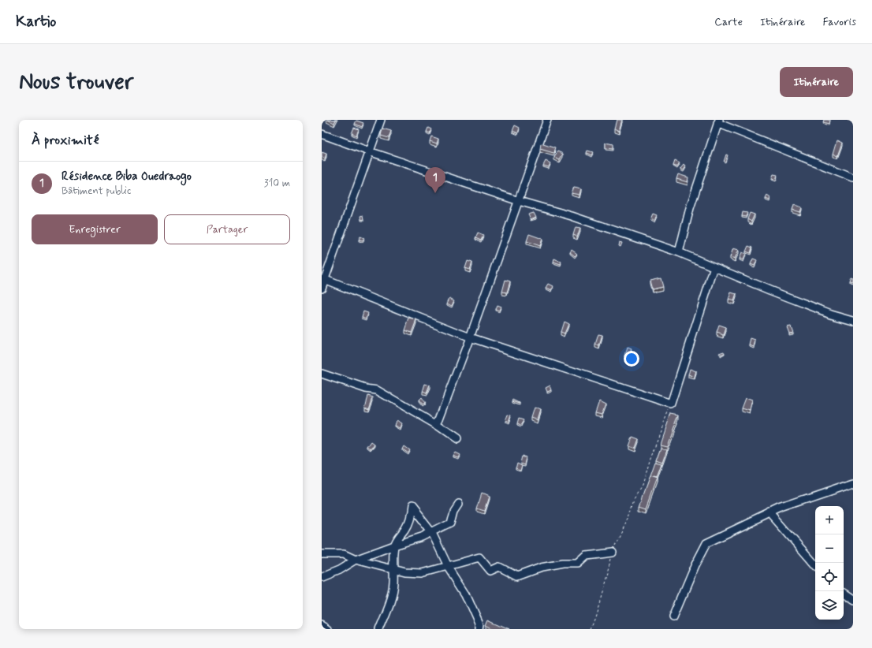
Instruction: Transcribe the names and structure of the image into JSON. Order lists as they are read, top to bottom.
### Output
{
  "page": {
    "header": "Kartio",
    "nav": ["Carte", "Itinéraire", "Favoris"],
    "buttons": [
      "Itinéraire",
      ["Enregistrer", "Partager"]
    ],
    "title": "Nous trouver",
    "heading": "À proximité",
    "list": [
      {
        "mark": "1",
        "name": "Résidence Biba Ouedraogo",
        "note": "Bâtiment public",
        "value": "310 m"
      }
    ],
    "pins": "1",
    "map_buttons": ["+", "−"]
  }
}
